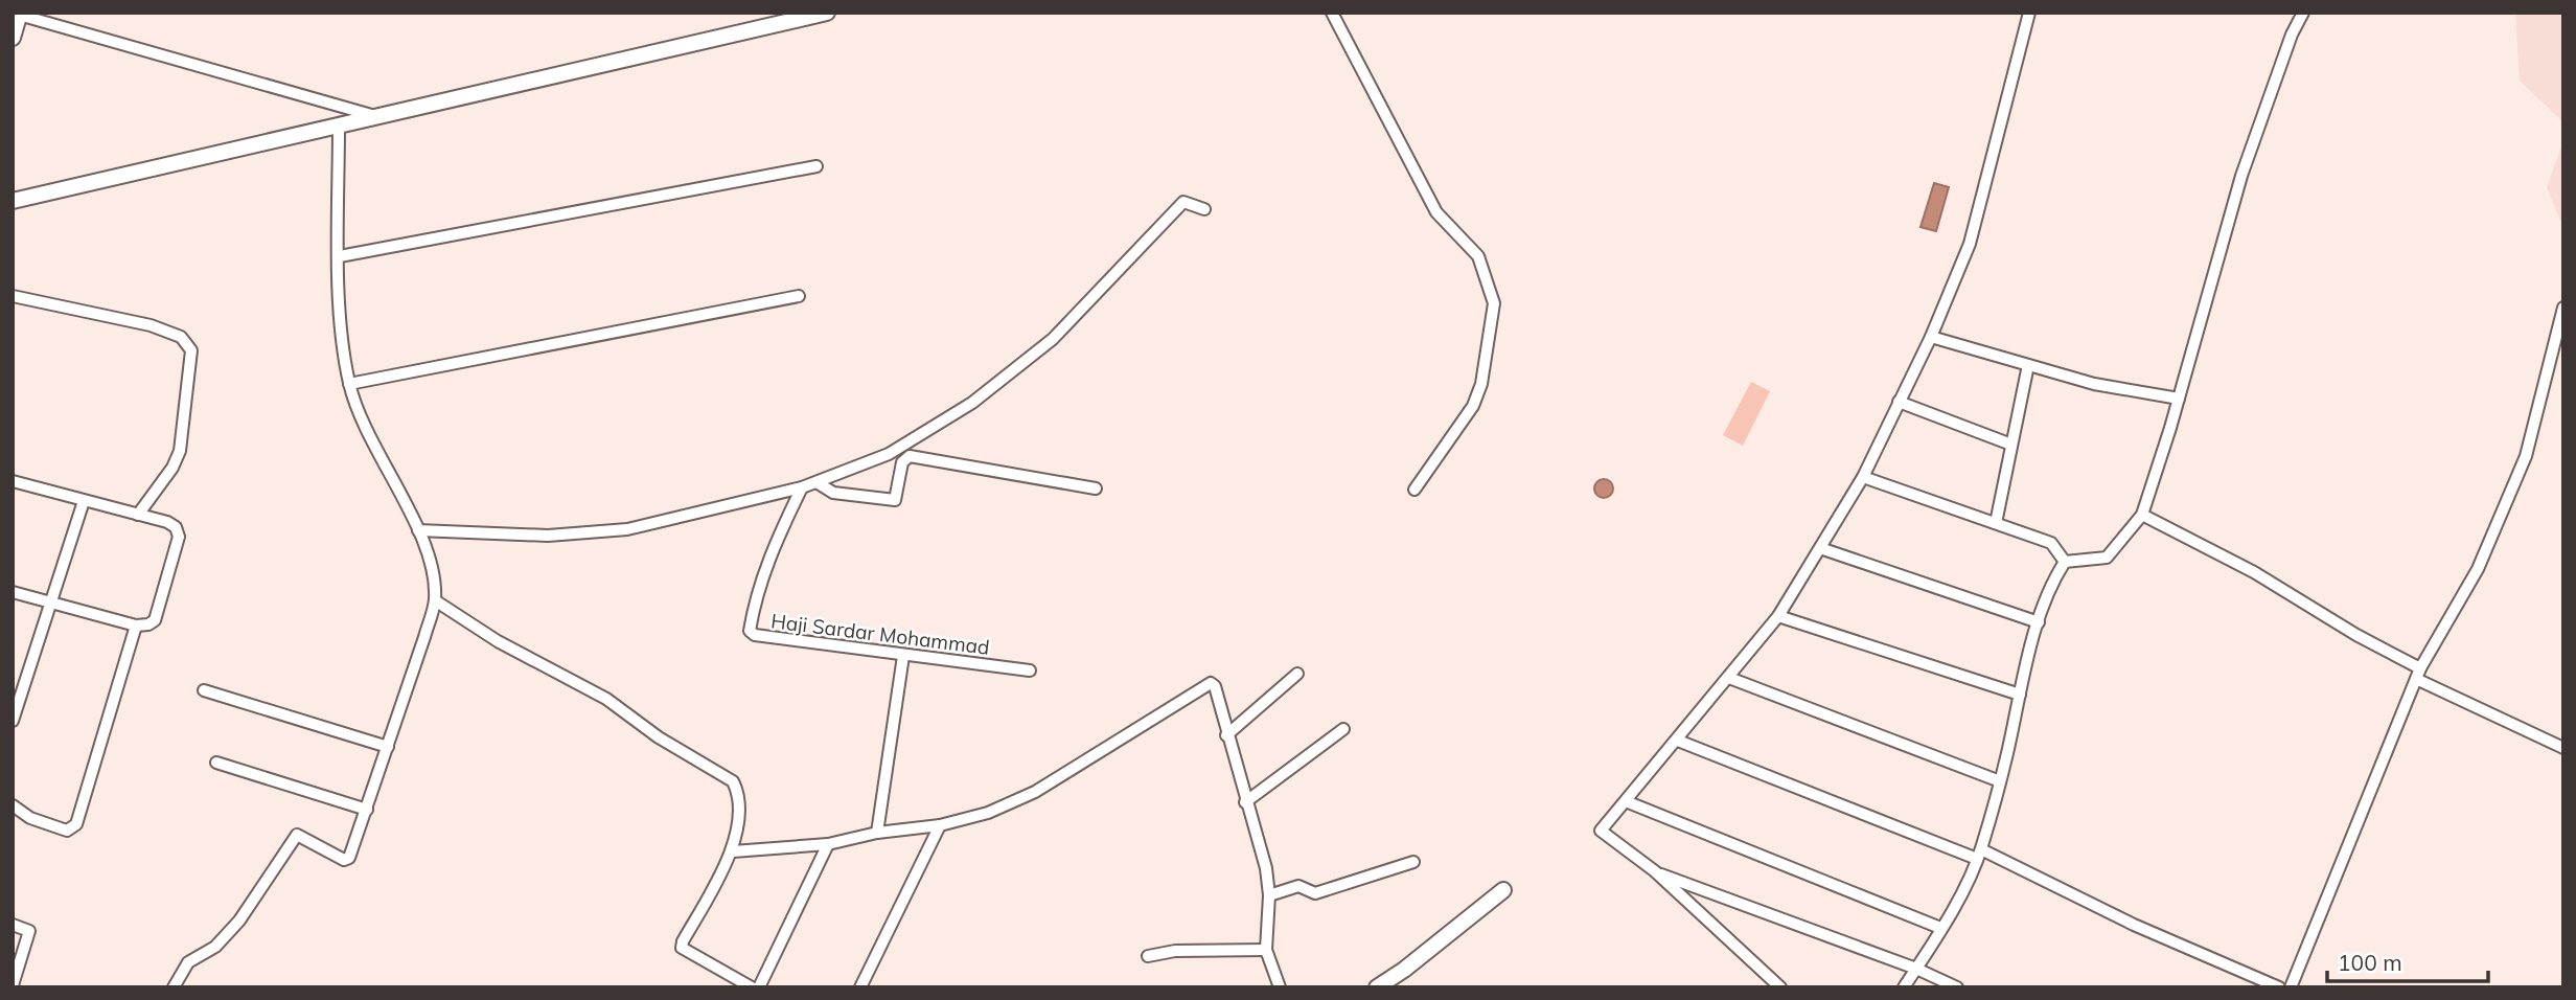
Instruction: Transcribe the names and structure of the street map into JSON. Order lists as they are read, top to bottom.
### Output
{
  "streets": {
    "street": ["Haji Sardar Mohammad"]
  },
  "scale_bar": "100 m"
}
